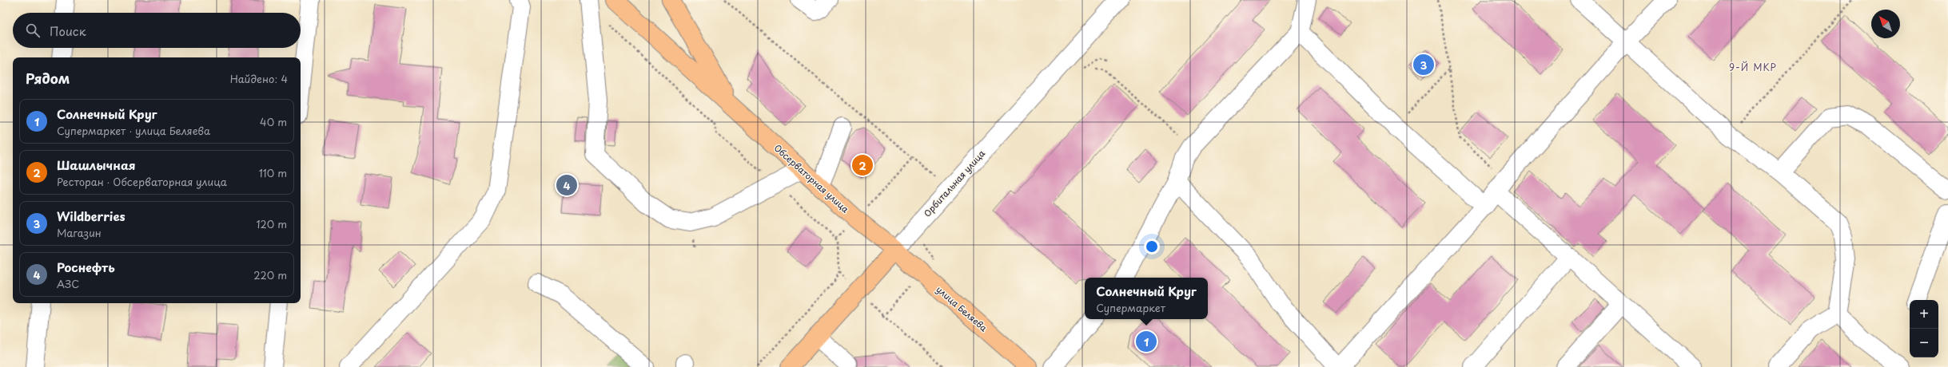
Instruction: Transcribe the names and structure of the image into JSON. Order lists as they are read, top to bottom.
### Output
{
  "streets": {
    "main road": ["Обсерваторная улица", "Орбитальная улица", "улица Беляева"]
  },
  "crossings": [
    ["Обсерваторная улица", "Орбитальная улица"],
    ["Обсерваторная улица", "улица Беляева"],
    ["Орбитальная улица", "улица Беляева"]
  ],
  "districts": ["9-Й МКР"],
  "north": "top left",
  "page": {
    "search": "Поиск",
    "pins": [
      "3",
      "2",
      "4",
      "1"
    ],
    "heading": ["Рядом", "Найдено: 4"],
    "list": [
      {
        "mark": "1",
        "name": "Солнечный Круг",
        "note": "Супермаркет · улица Беляева",
        "value": "40 m"
      },
      {
        "mark": "2",
        "name": "Шашлычная",
        "note": "Ресторан · Обсерваторная улица",
        "value": "110 m"
      },
      {
        "mark": "3",
        "name": "Wildberries",
        "note": "Магазин",
        "value": "120 m"
      },
      {
        "mark": "4",
        "name": "Роснефть",
        "note": "АЗС",
        "value": "220 m"
      }
    ],
    "popup": ["Солнечный Круг", "Супермаркет"],
    "map_buttons": ["+", "−"]
  }
}
